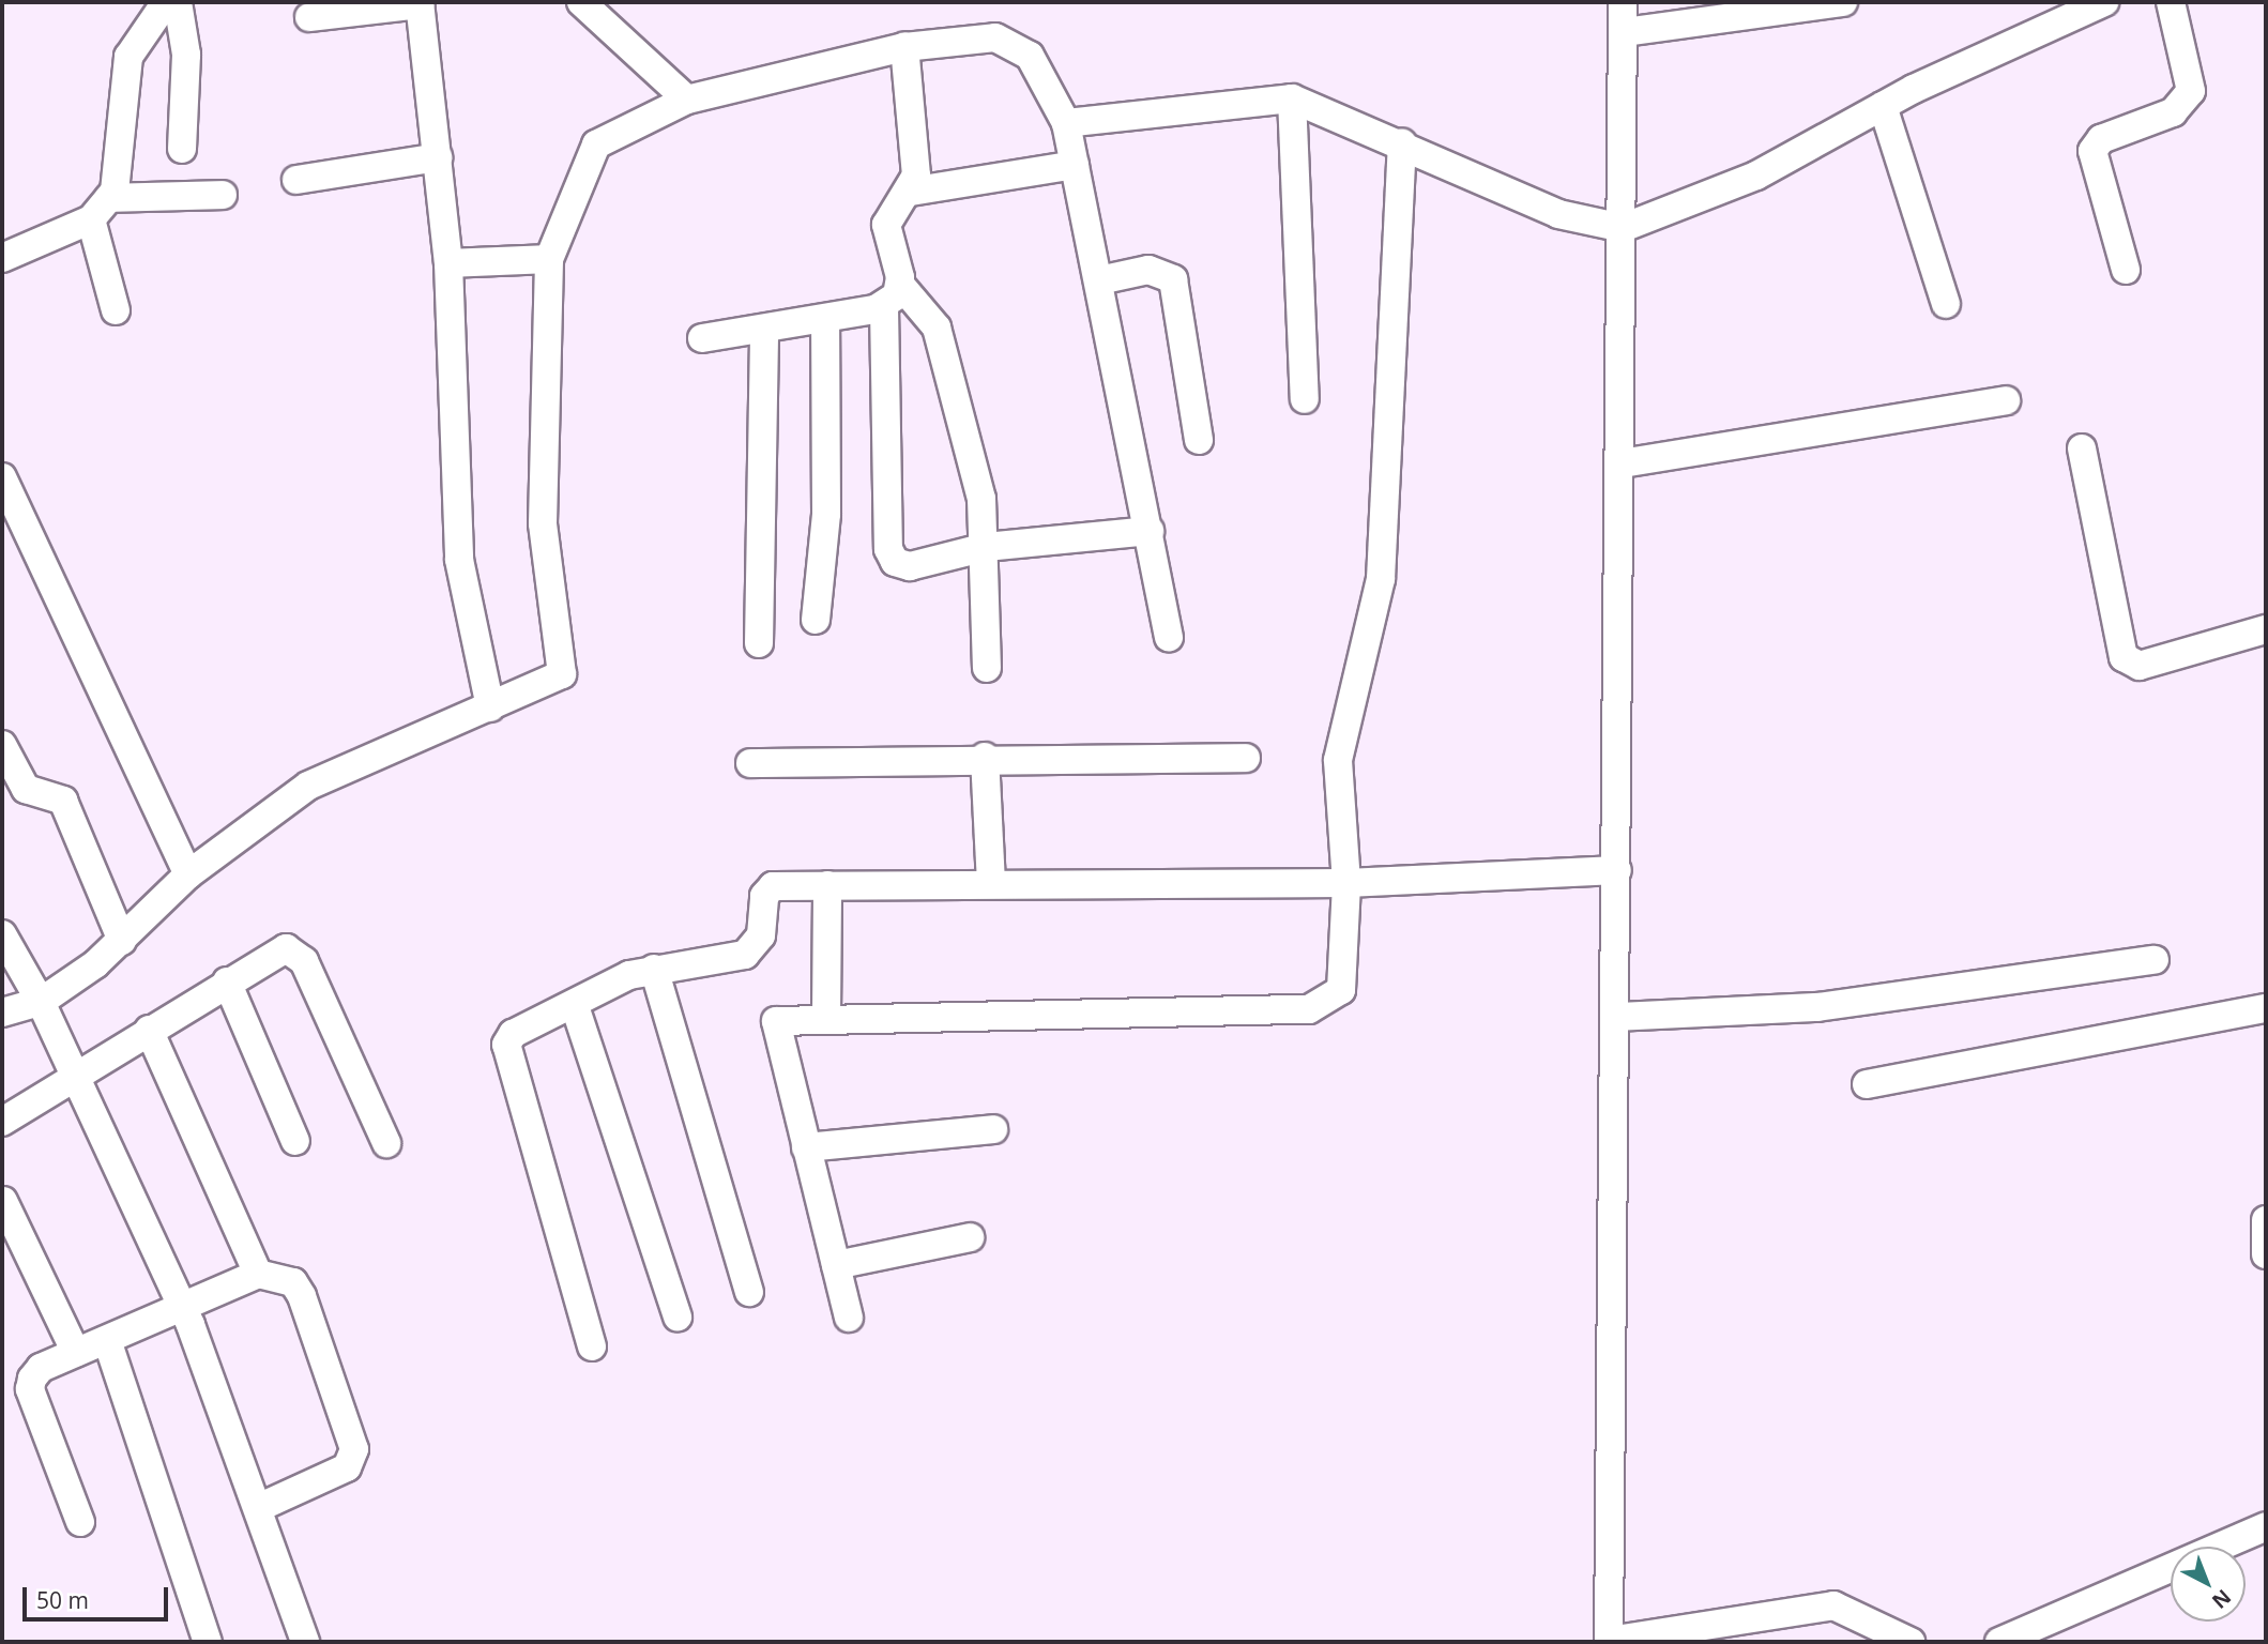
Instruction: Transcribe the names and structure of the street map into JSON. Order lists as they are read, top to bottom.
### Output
{
  "scale_bar": "50 m",
  "north": "bottom right"
}
